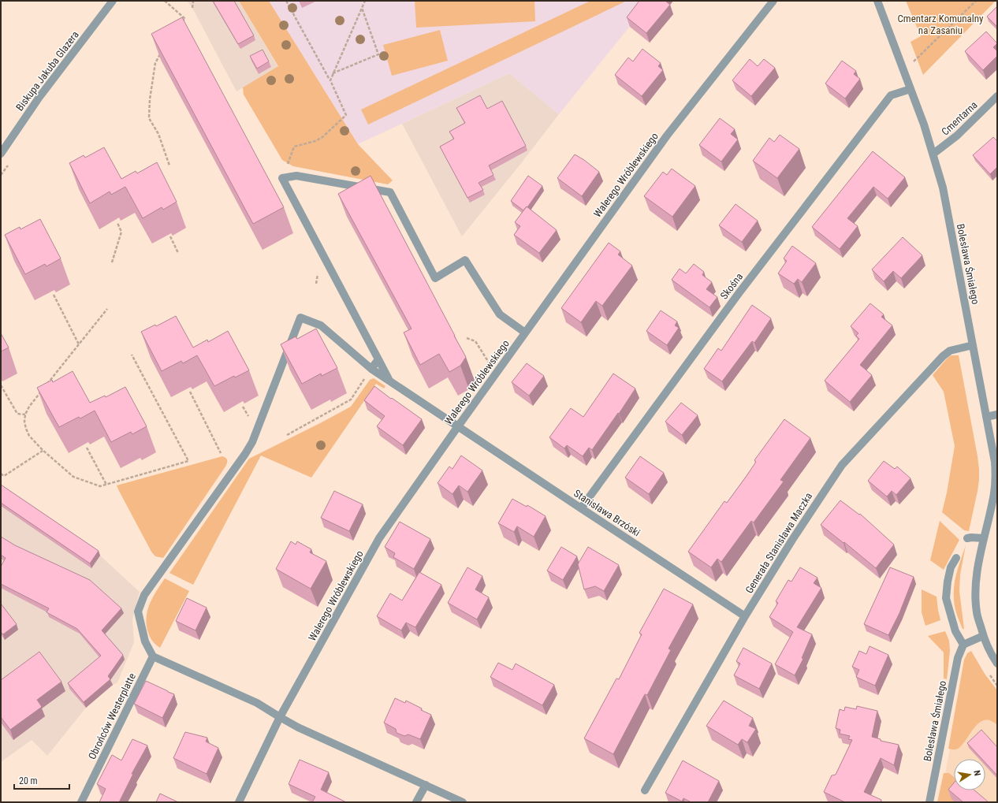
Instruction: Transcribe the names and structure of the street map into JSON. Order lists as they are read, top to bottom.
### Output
{
  "streets": {
    "street": [
      "Biskupa Jakuba Glazera",
      "Cmentarna",
      "Walerego Wróblewskiego",
      "Bolesława Śmiałego",
      "Skośna",
      "Stanisława Brzóski",
      "Generała Stanisława Maczka",
      "Obrońców Westerplatte"
    ]
  },
  "crossings": [
    ["Cmentarna", "Bolesława Śmiałego"],
    ["Walerego Wróblewskiego", "Stanisława Brzóski"],
    ["Bolesława Śmiałego", "Skośna"],
    ["Bolesława Śmiałego", "Generała Stanisława Maczka"],
    ["Skośna", "Stanisława Brzóski"],
    ["Stanisława Brzóski", "Generała Stanisława Maczka"],
    ["Stanisława Brzóski", "Obrońców Westerplatte"]
  ],
  "parks": ["Cmentarz Komunalny na Zasaniu"],
  "scale_bar": "20 m",
  "north": "right"
}
